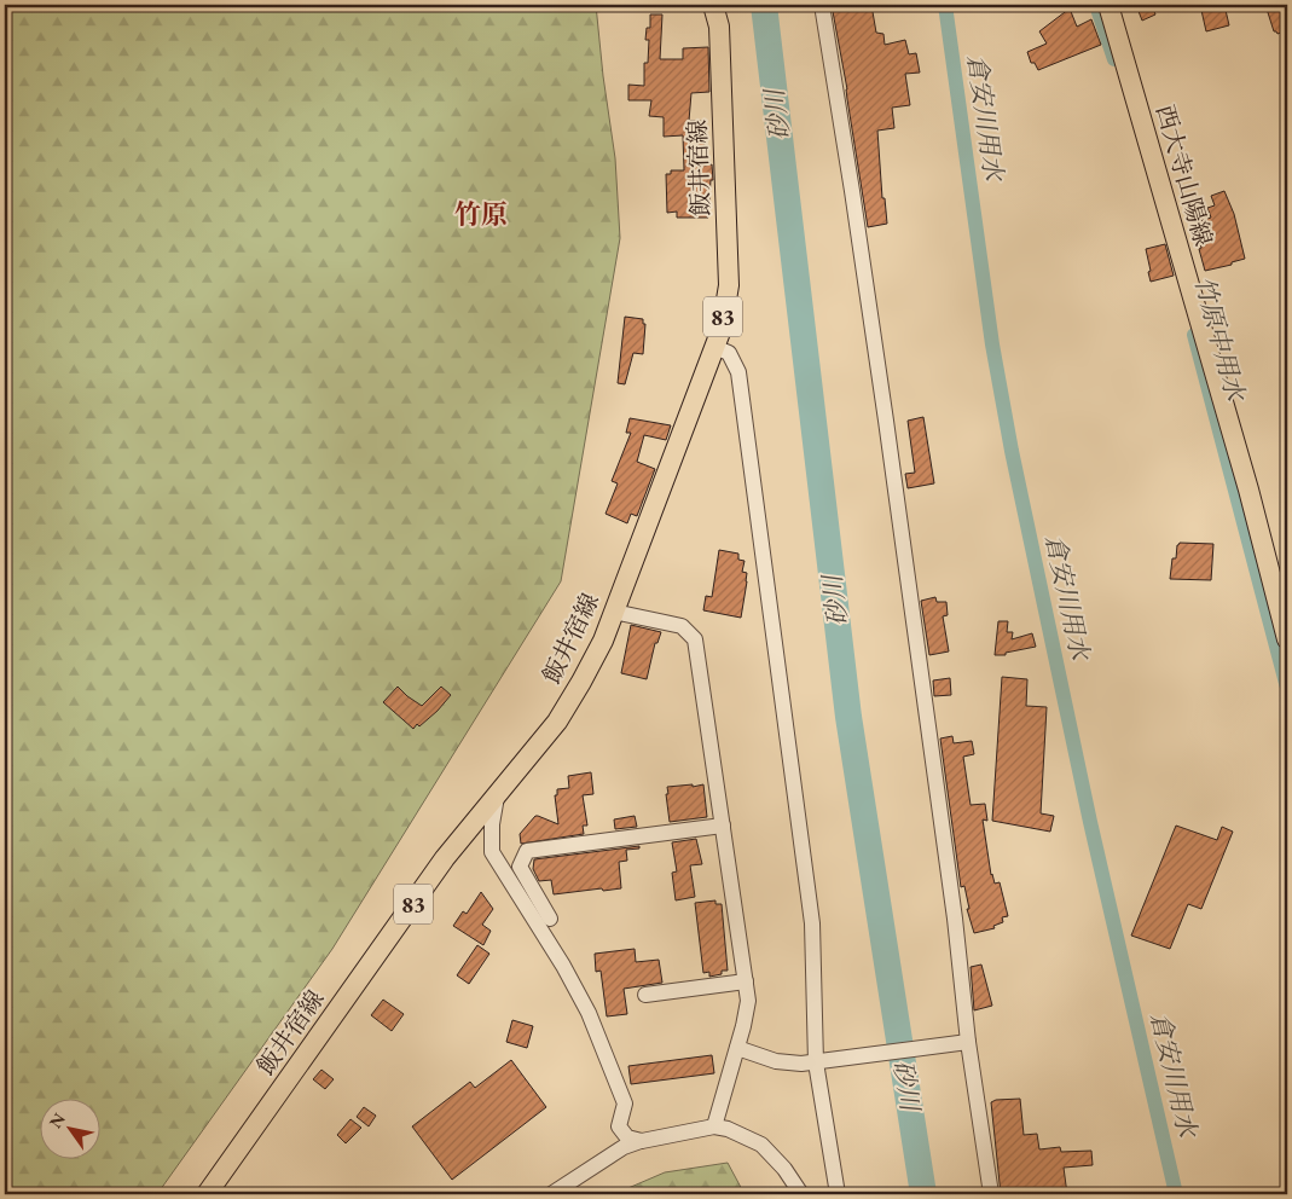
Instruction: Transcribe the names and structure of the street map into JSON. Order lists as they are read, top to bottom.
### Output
{
  "streets": {
    "main road": ["飯井宿線", "西大寺山陽線", "83"]
  },
  "districts": ["竹原"],
  "water": ["砂川", "倉安川用水", "竹原中用水"],
  "north": "top left"
}
